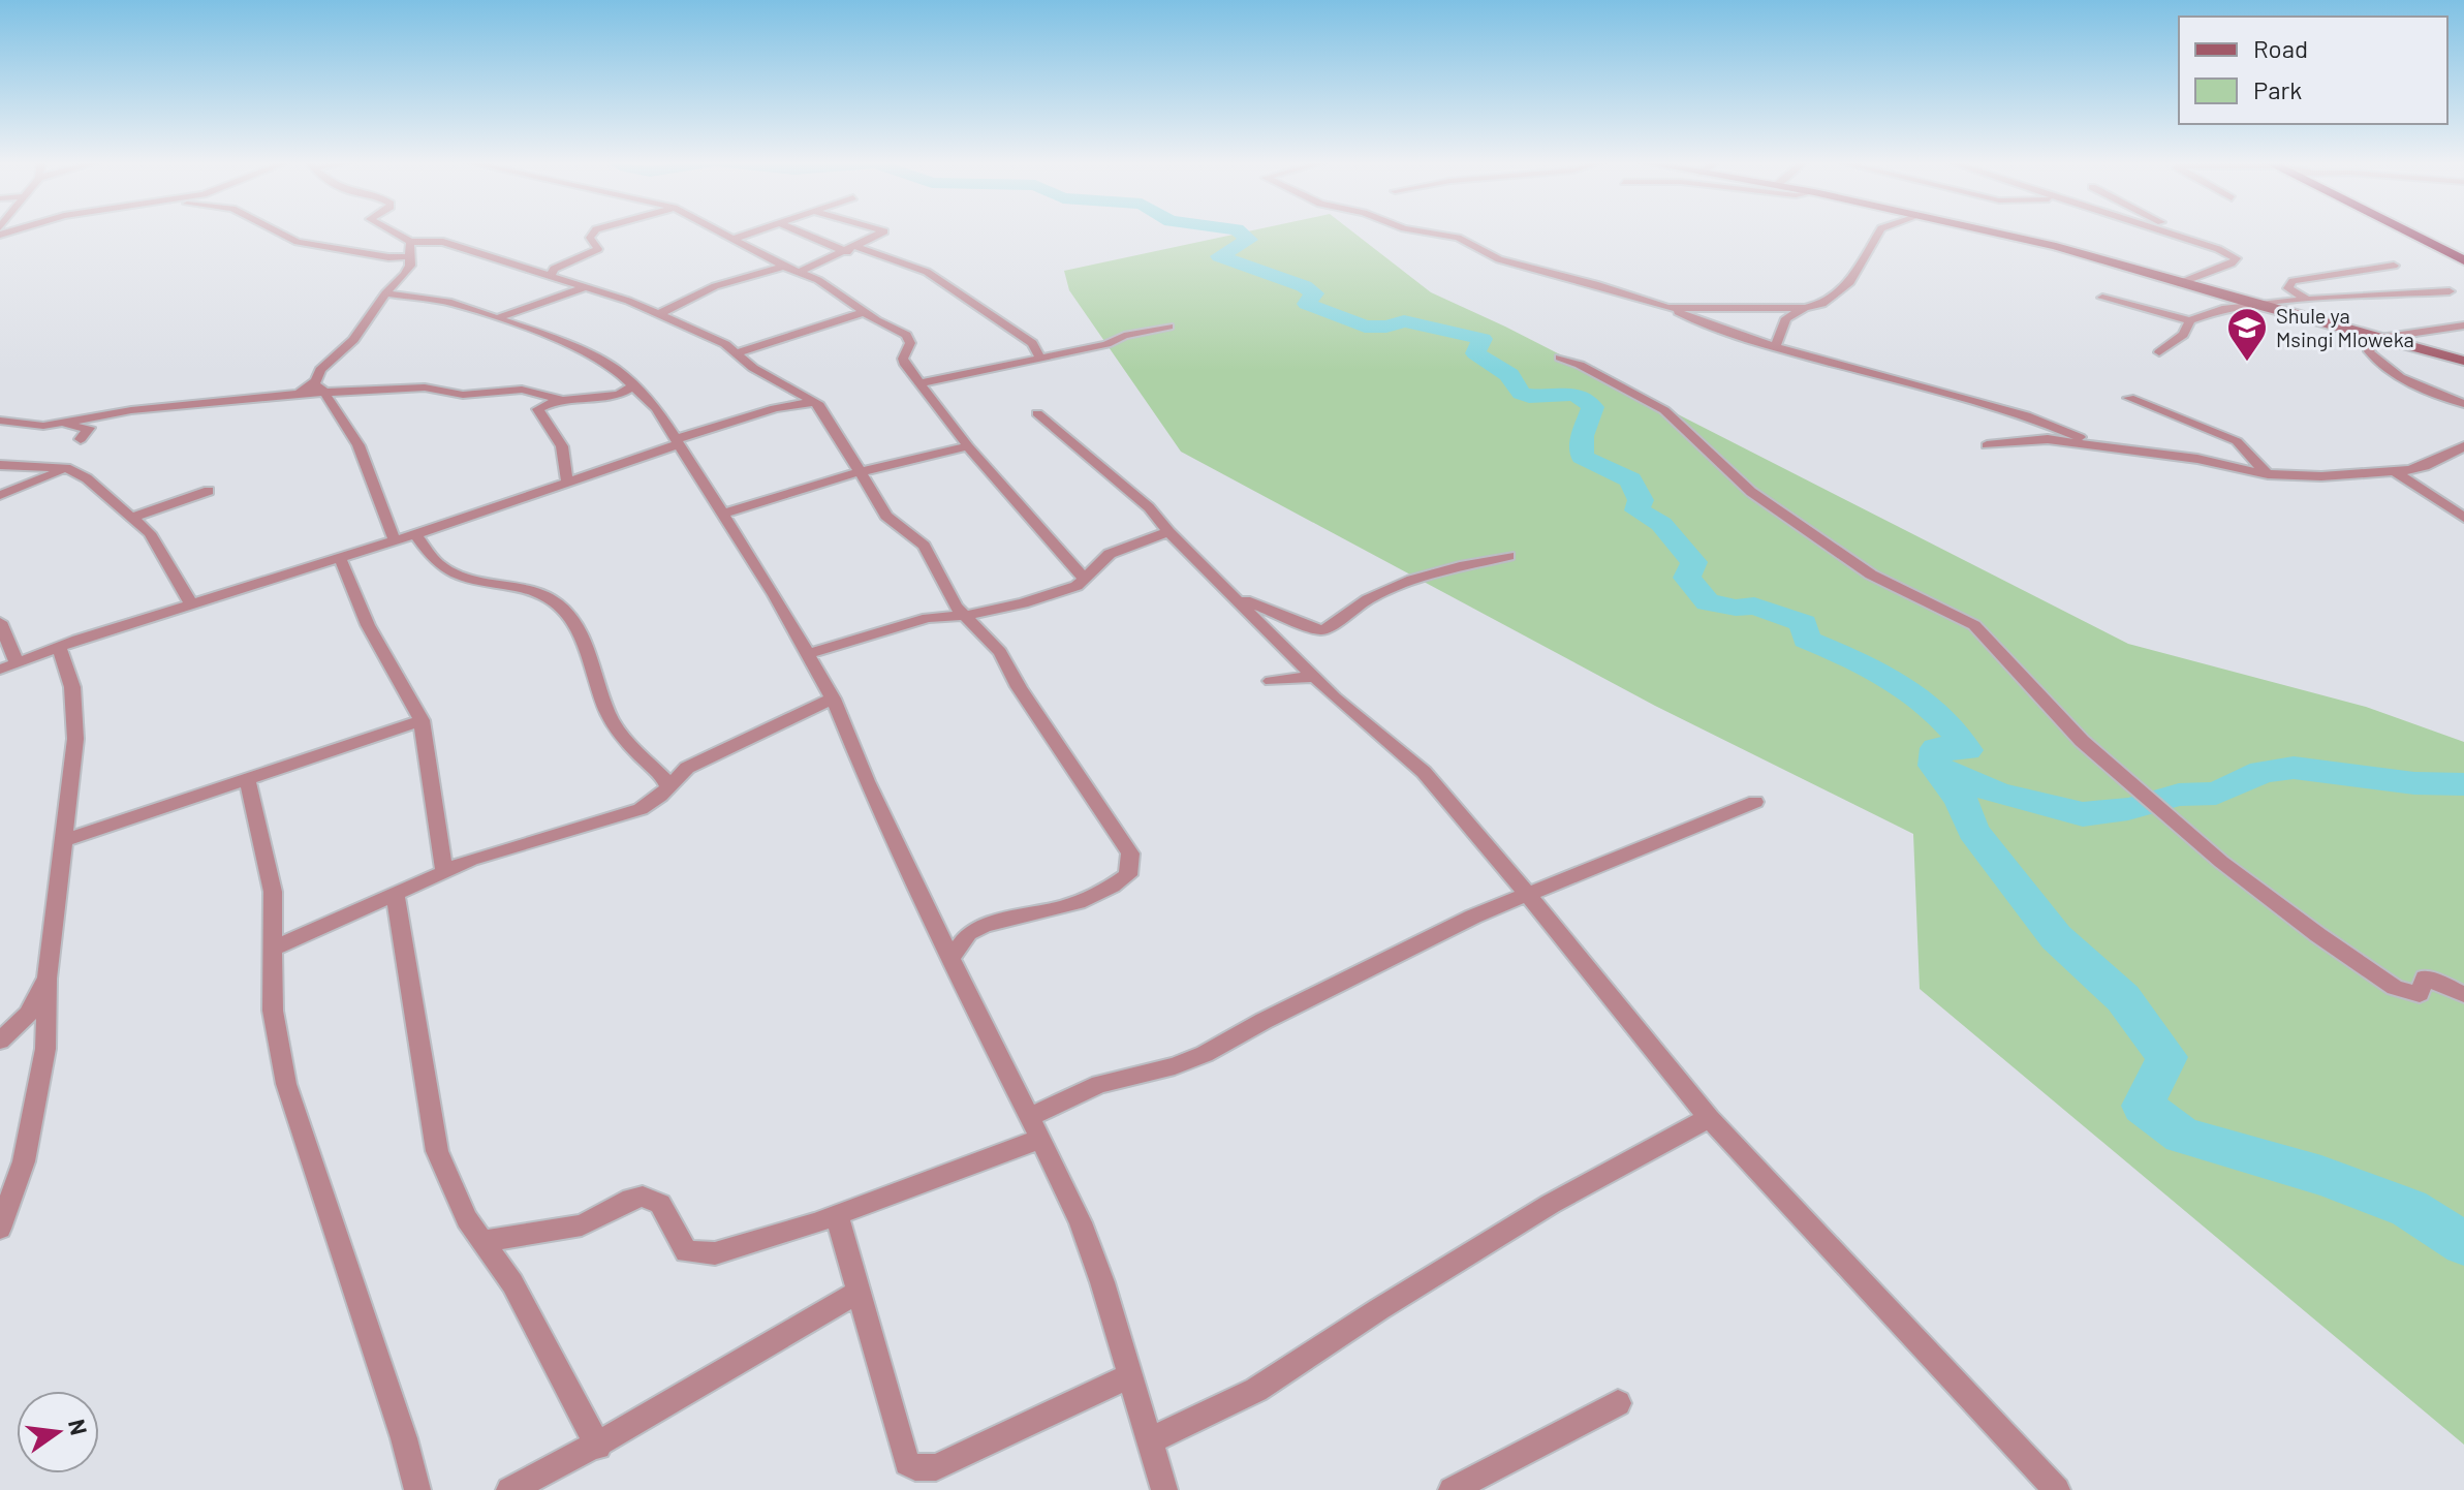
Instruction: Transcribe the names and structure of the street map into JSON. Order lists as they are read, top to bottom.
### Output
{
  "places": {
    "school or university": ["Shule ya Msingi Mloweka"]
  },
  "legend": ["Road", "Park"],
  "north": "right"
}
